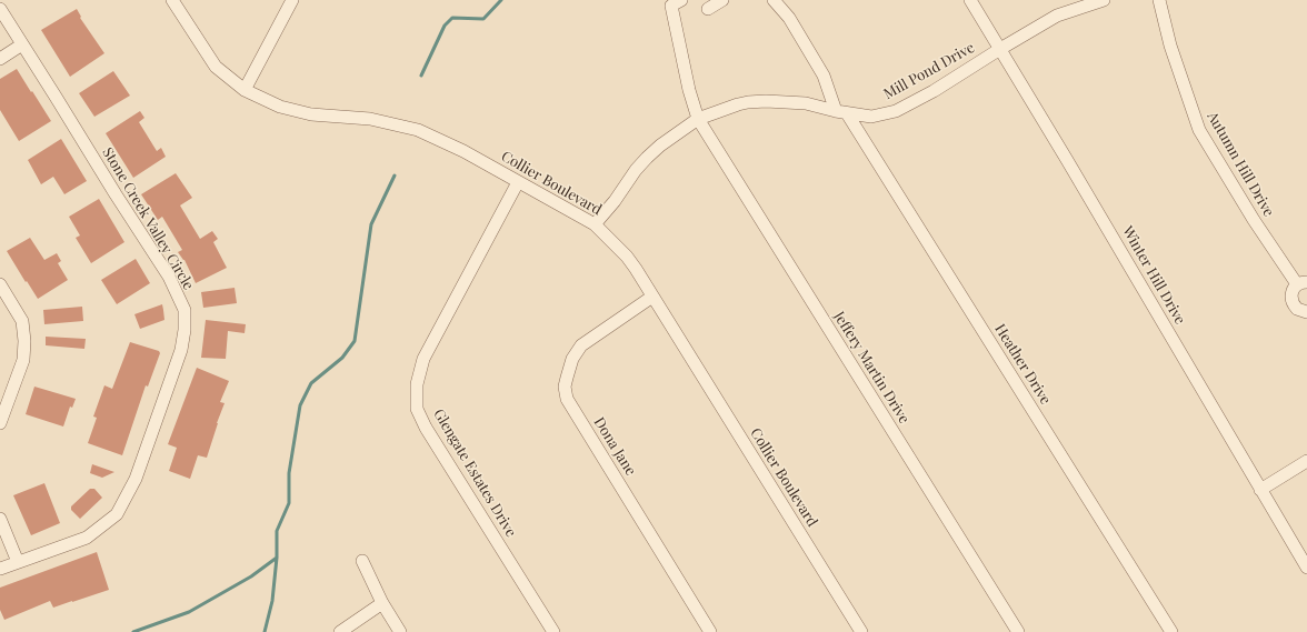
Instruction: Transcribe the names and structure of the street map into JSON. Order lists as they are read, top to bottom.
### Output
{
  "streets": {
    "street": [
      "Mill Pond Drive",
      "Autumn Hill Drive",
      "Collier Boulevard",
      "Stone Creek Valley Circle",
      "Winter Hill Drive",
      "Heather Drive",
      "Jeffery Martin Drive",
      "Dona Jane",
      "Glengate Estates Drive"
    ]
  },
  "crossings": [
    ["Mill Pond Drive", "Collier Boulevard"],
    ["Mill Pond Drive", "Winter Hill Drive"],
    ["Mill Pond Drive", "Heather Drive"],
    ["Mill Pond Drive", "Jeffery Martin Drive"],
    ["Collier Boulevard", "Dona Jane"],
    ["Collier Boulevard", "Glengate Estates Drive"]
  ]
}
